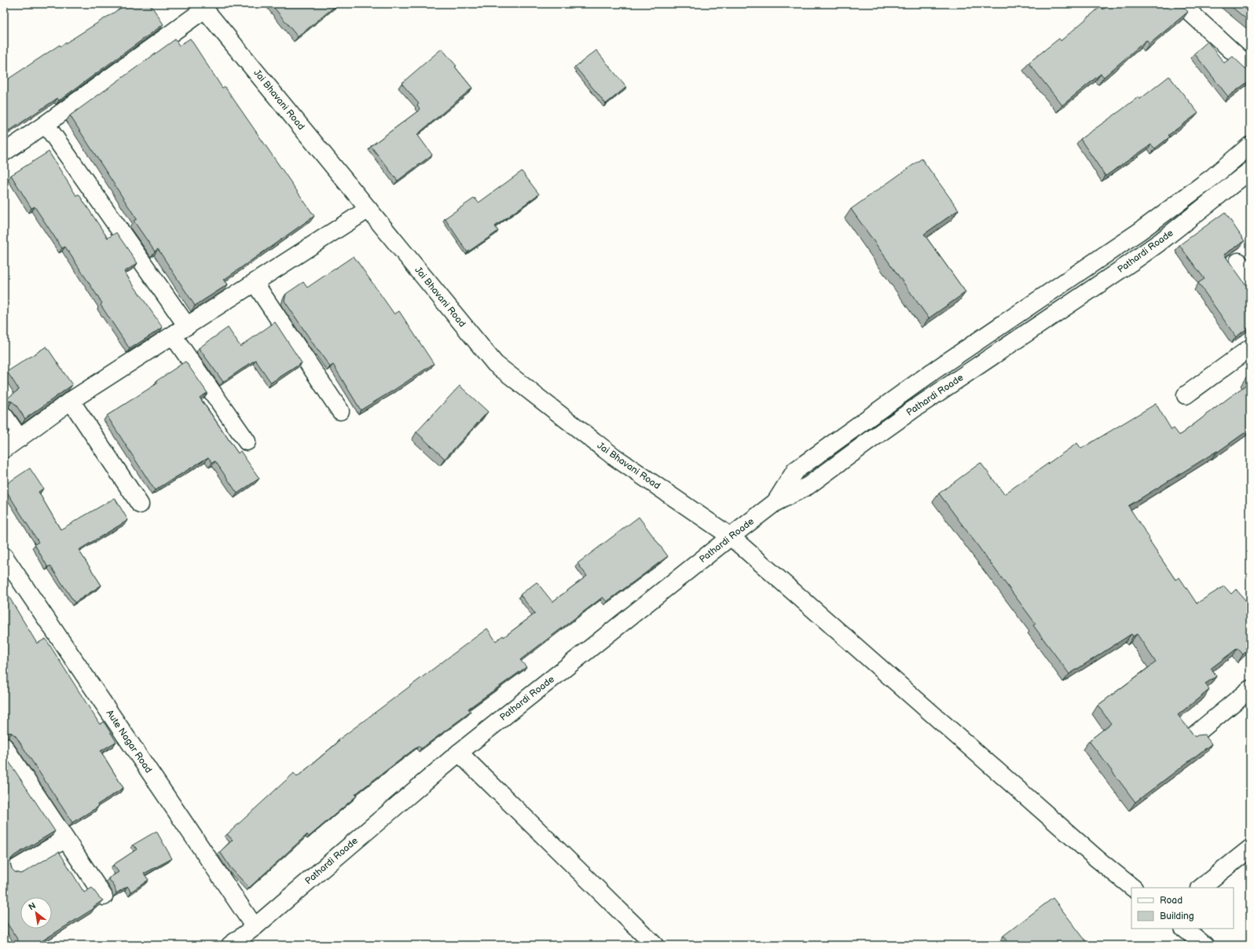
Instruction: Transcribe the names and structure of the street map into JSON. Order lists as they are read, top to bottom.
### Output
{
  "streets": {
    "street": ["Jai Bhavani Road", "Pathardi Roade", "Aute Nagar Road"]
  },
  "crossings": [
    ["Jai Bhavani Road", "Pathardi Roade"],
    ["Pathardi Roade", "Aute Nagar Road"]
  ],
  "legend": ["Road", "Building"],
  "north": "top left"
}
